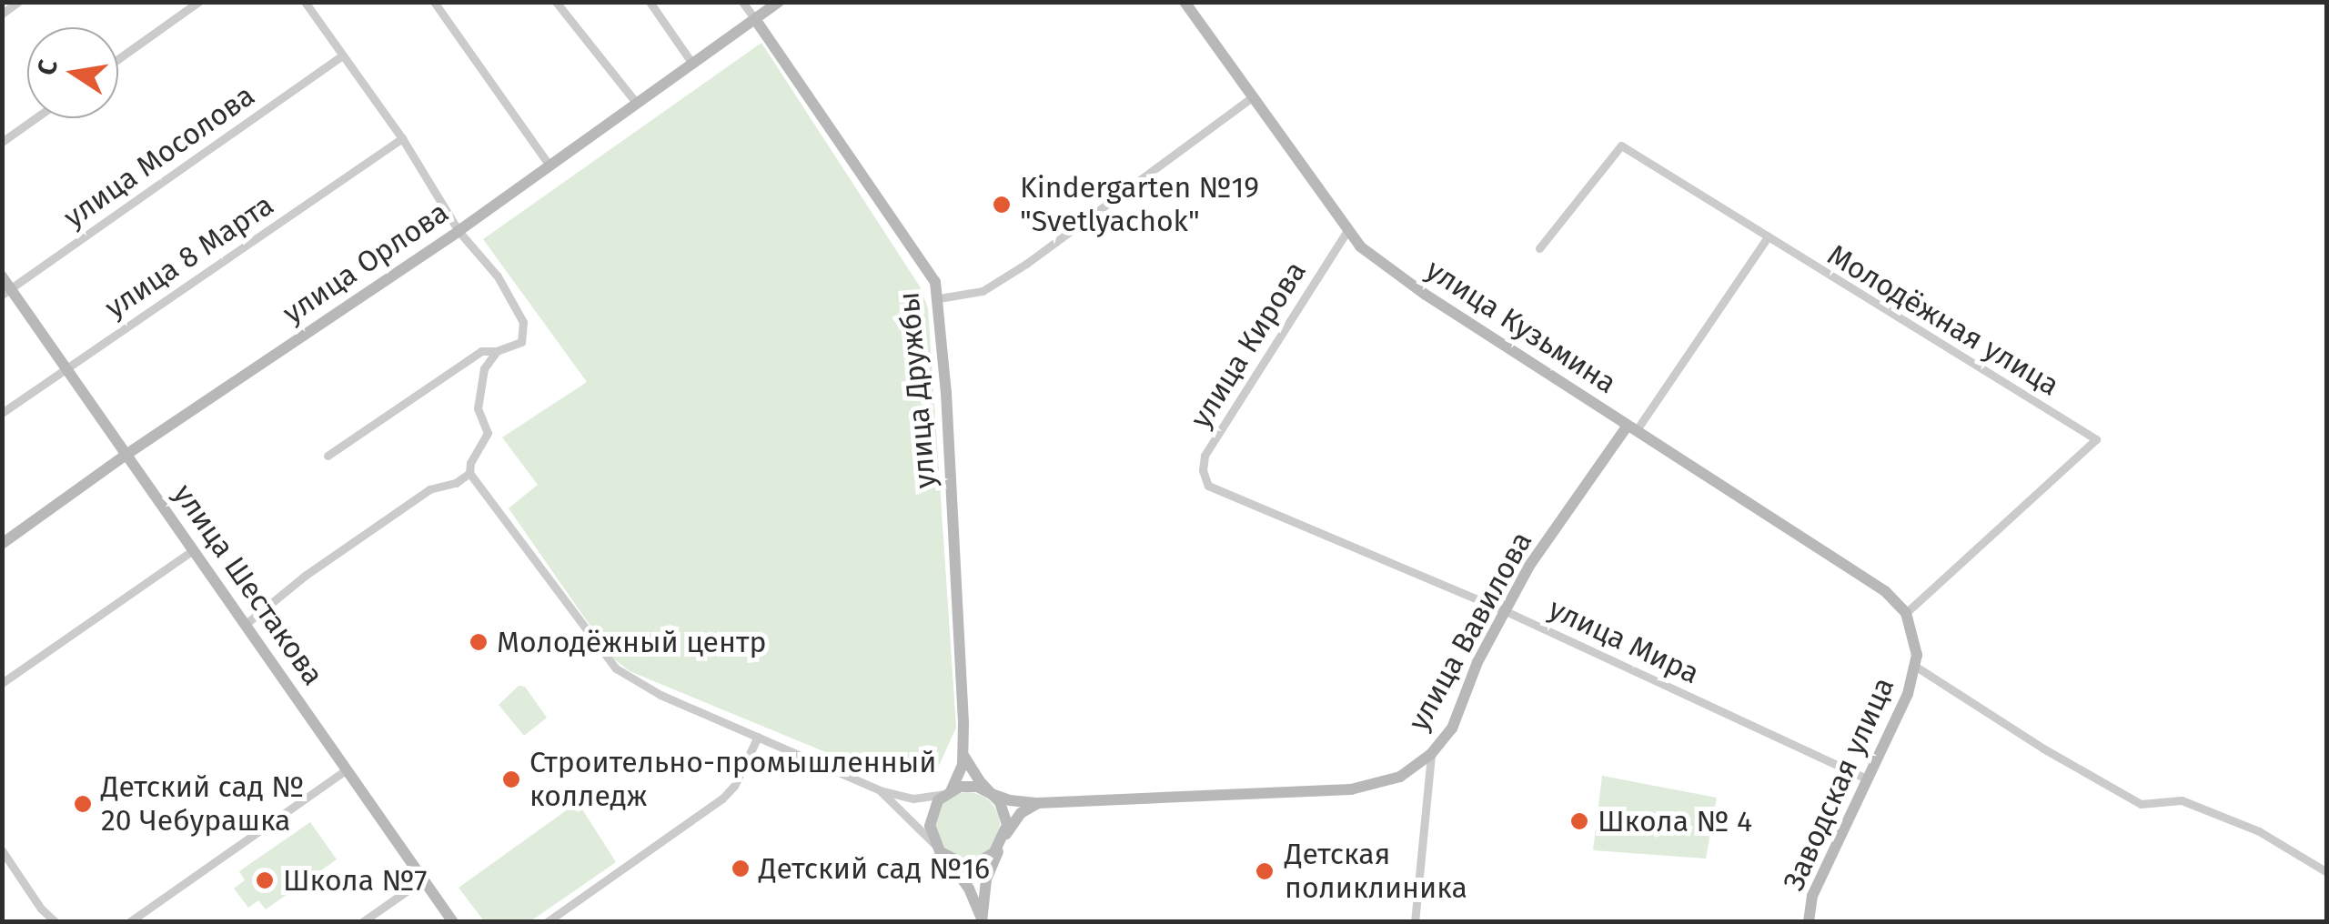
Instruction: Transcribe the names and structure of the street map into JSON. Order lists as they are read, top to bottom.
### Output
{
  "streets": {
    "street": [
      "улица Мосолова",
      "улица 8 Марта",
      "улица Орлова",
      "Молодёжная улица",
      "улица Кузьмина",
      "улица Кирова",
      "улица Дружбы",
      "улица Шестакова",
      "улица Вавилова",
      "улица Мира",
      "Заводская улица"
    ]
  },
  "crossings": [
    ["улица Мосолова", "улица Шестакова"],
    ["улица 8 Марта", "улица Шестакова"],
    ["улица Орлова", "улица Дружбы"],
    ["улица Орлова", "улица Шестакова"],
    ["Молодёжная улица", "улица Кузьмина"],
    ["Молодёжная улица", "улица Вавилова"],
    ["Молодёжная улица", "Заводская улица"],
    ["улица Кузьмина", "улица Кирова"],
    ["улица Кузьмина", "улица Вавилова"],
    ["улица Кузьмина", "Заводская улица"],
    ["улица Кирова", "улица Мира"],
    ["улица Вавилова", "улица Мира"],
    ["улица Мира", "Заводская улица"]
  ],
  "places": [
    "Kindergarten №19 \"Svetlyachok\"",
    "Молодёжный центр",
    "Строительно-промышленный колледж",
    "Детский сад № 20 Чебурашка",
    "Школа № 4",
    "Детский сад №16",
    "Детская поликлиника",
    "Школа №7"
  ],
  "north": "left"
}
